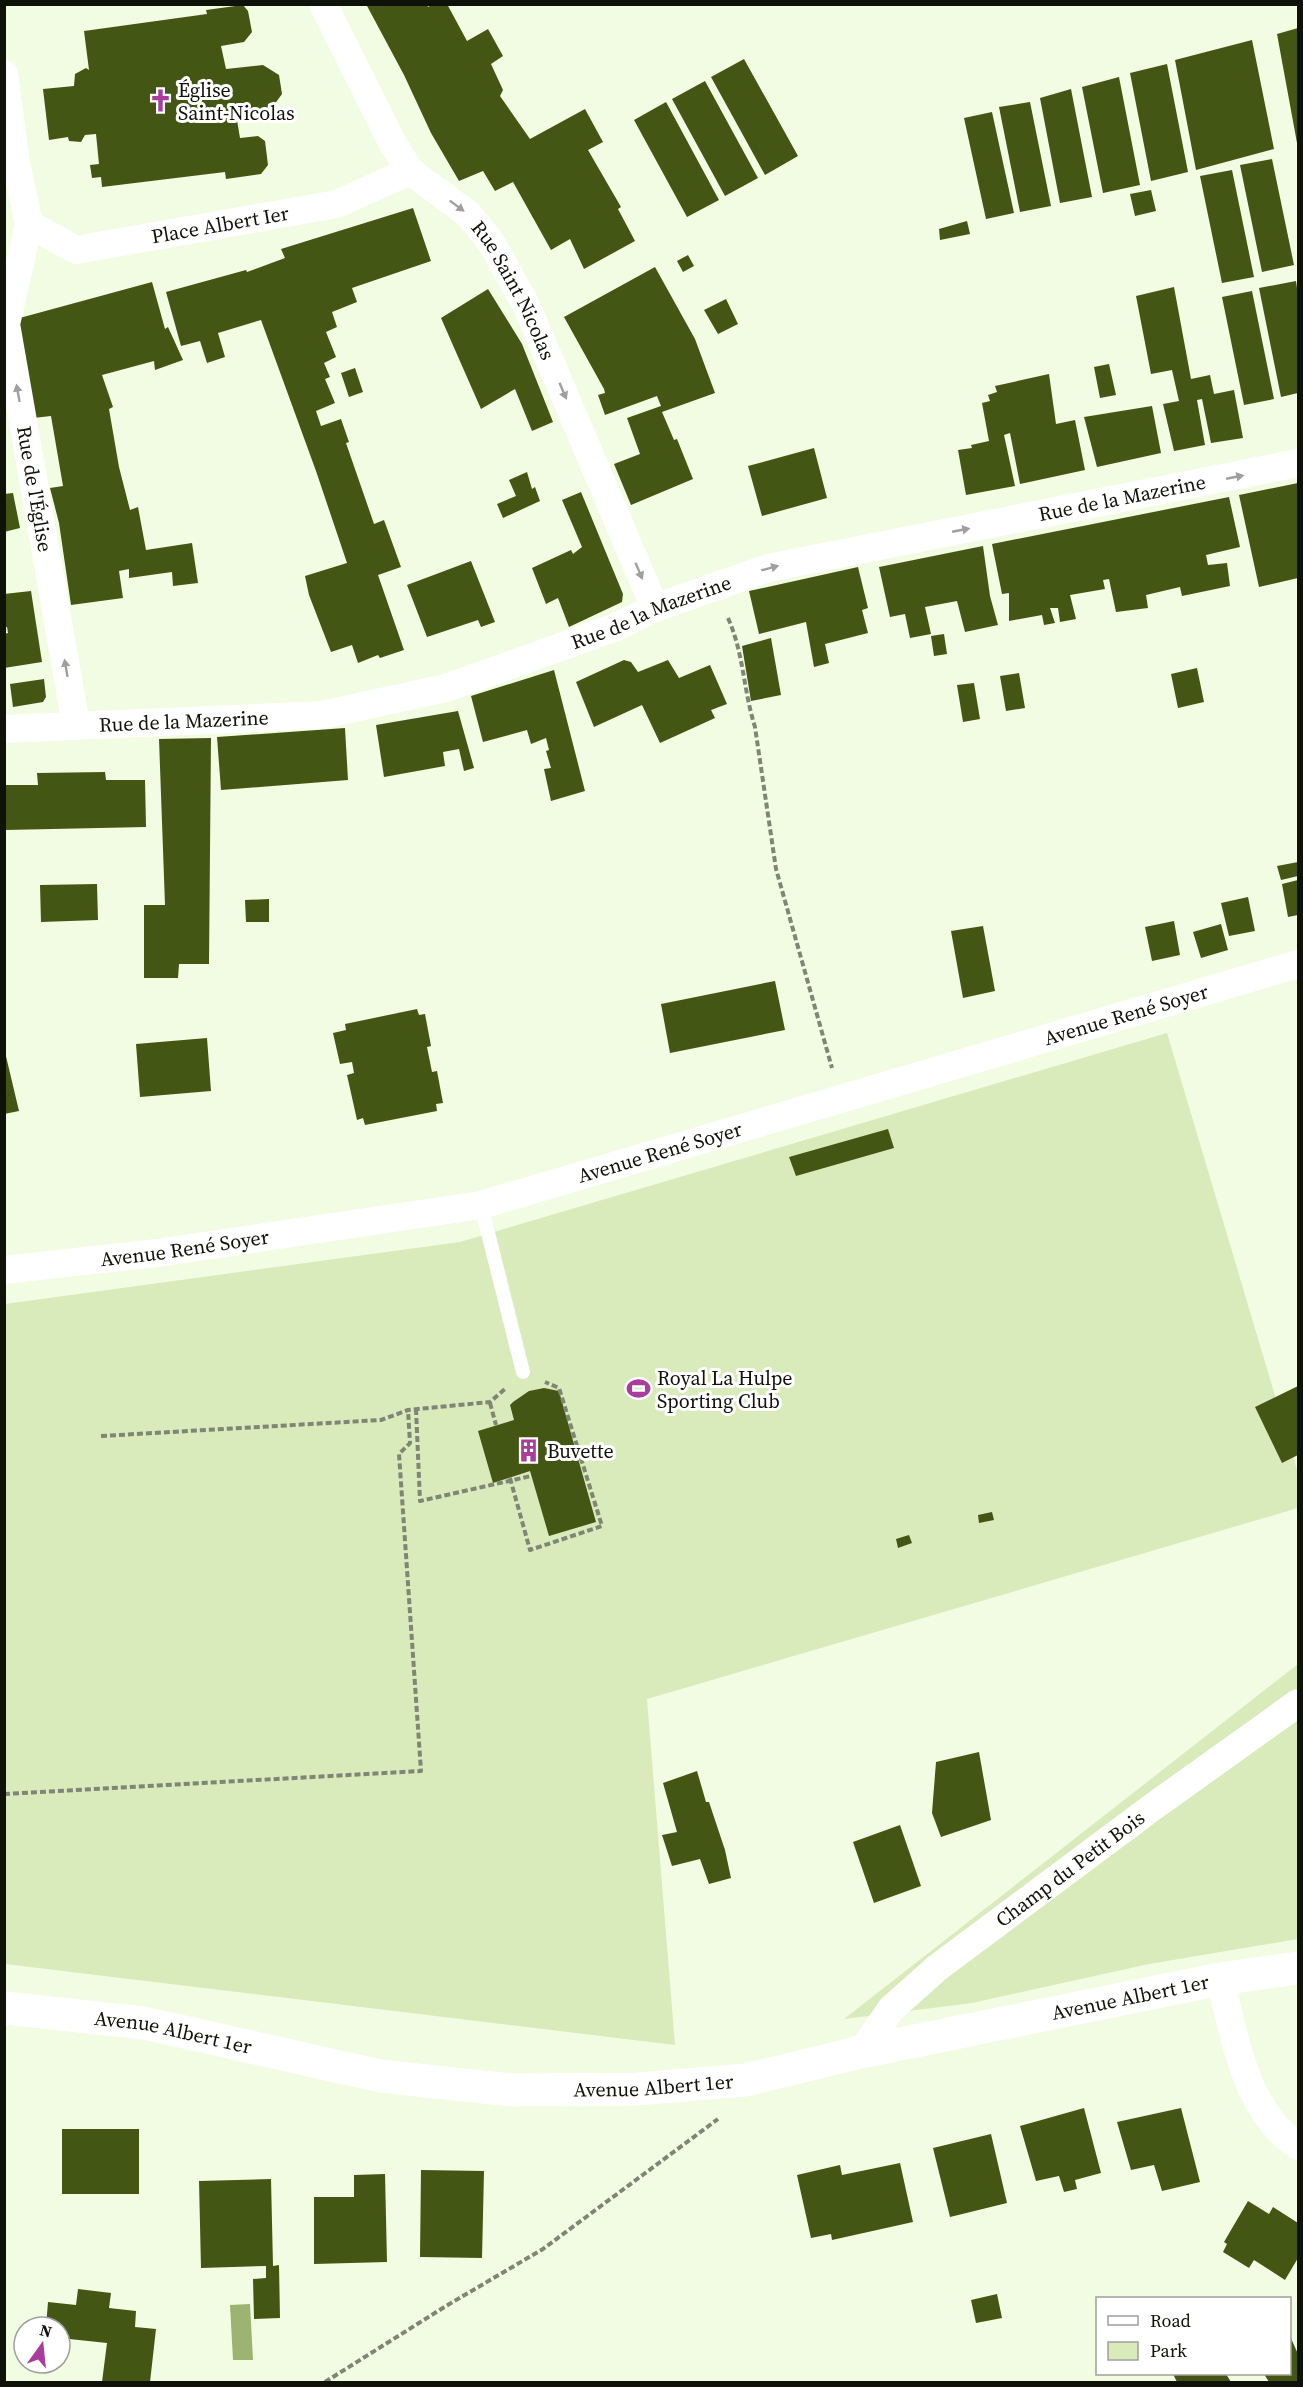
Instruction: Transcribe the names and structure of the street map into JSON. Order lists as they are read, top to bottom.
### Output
{
  "streets": {
    "main road": ["Avenue Albert 1er"],
    "street": [
      "Place Albert Ier",
      "Rue Saint Nicolas",
      "Rue de l'Église",
      "Rue de la Mazerine",
      "Avenue René Soyer",
      "Champ du Petit Bois"
    ]
  },
  "crossings": [
    ["Place Albert Ier", "Rue Saint Nicolas"],
    ["Place Albert Ier", "Rue de l'Église"],
    ["Rue Saint Nicolas", "Rue de la Mazerine"],
    ["Rue de l'Église", "Rue de la Mazerine"],
    ["Champ du Petit Bois", "Avenue Albert 1er"]
  ],
  "one_way": ["Rue Saint Nicolas", "Rue de l'Église", "Rue de la Mazerine"],
  "places": {
    "church": ["Église Saint-Nicolas"],
    "sports": ["Royal La Hulpe Sporting Club"],
    "building": ["Buvette"]
  },
  "legend": ["Road", "Park"],
  "north": "top"
}
